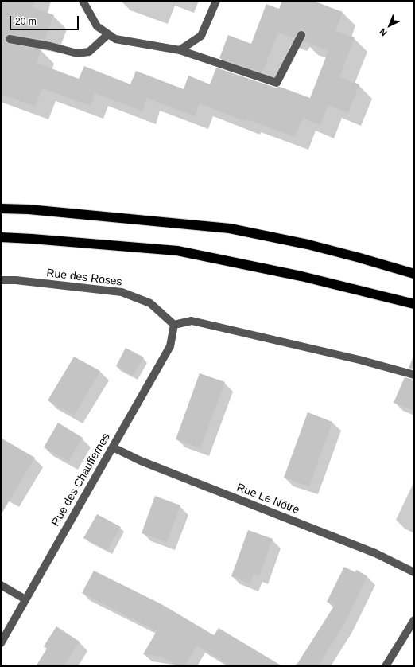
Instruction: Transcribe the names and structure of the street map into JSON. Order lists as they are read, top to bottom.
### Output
{
  "streets": {
    "street": ["Rue des Roses", "Rue des Chauffernes", "Rue Le Nôtre"]
  },
  "crossings": [
    ["Rue des Roses", "Rue des Chauffernes"],
    ["Rue des Chauffernes", "Rue Le Nôtre"]
  ],
  "scale_bar": "20 m",
  "north": "bottom left"
}
